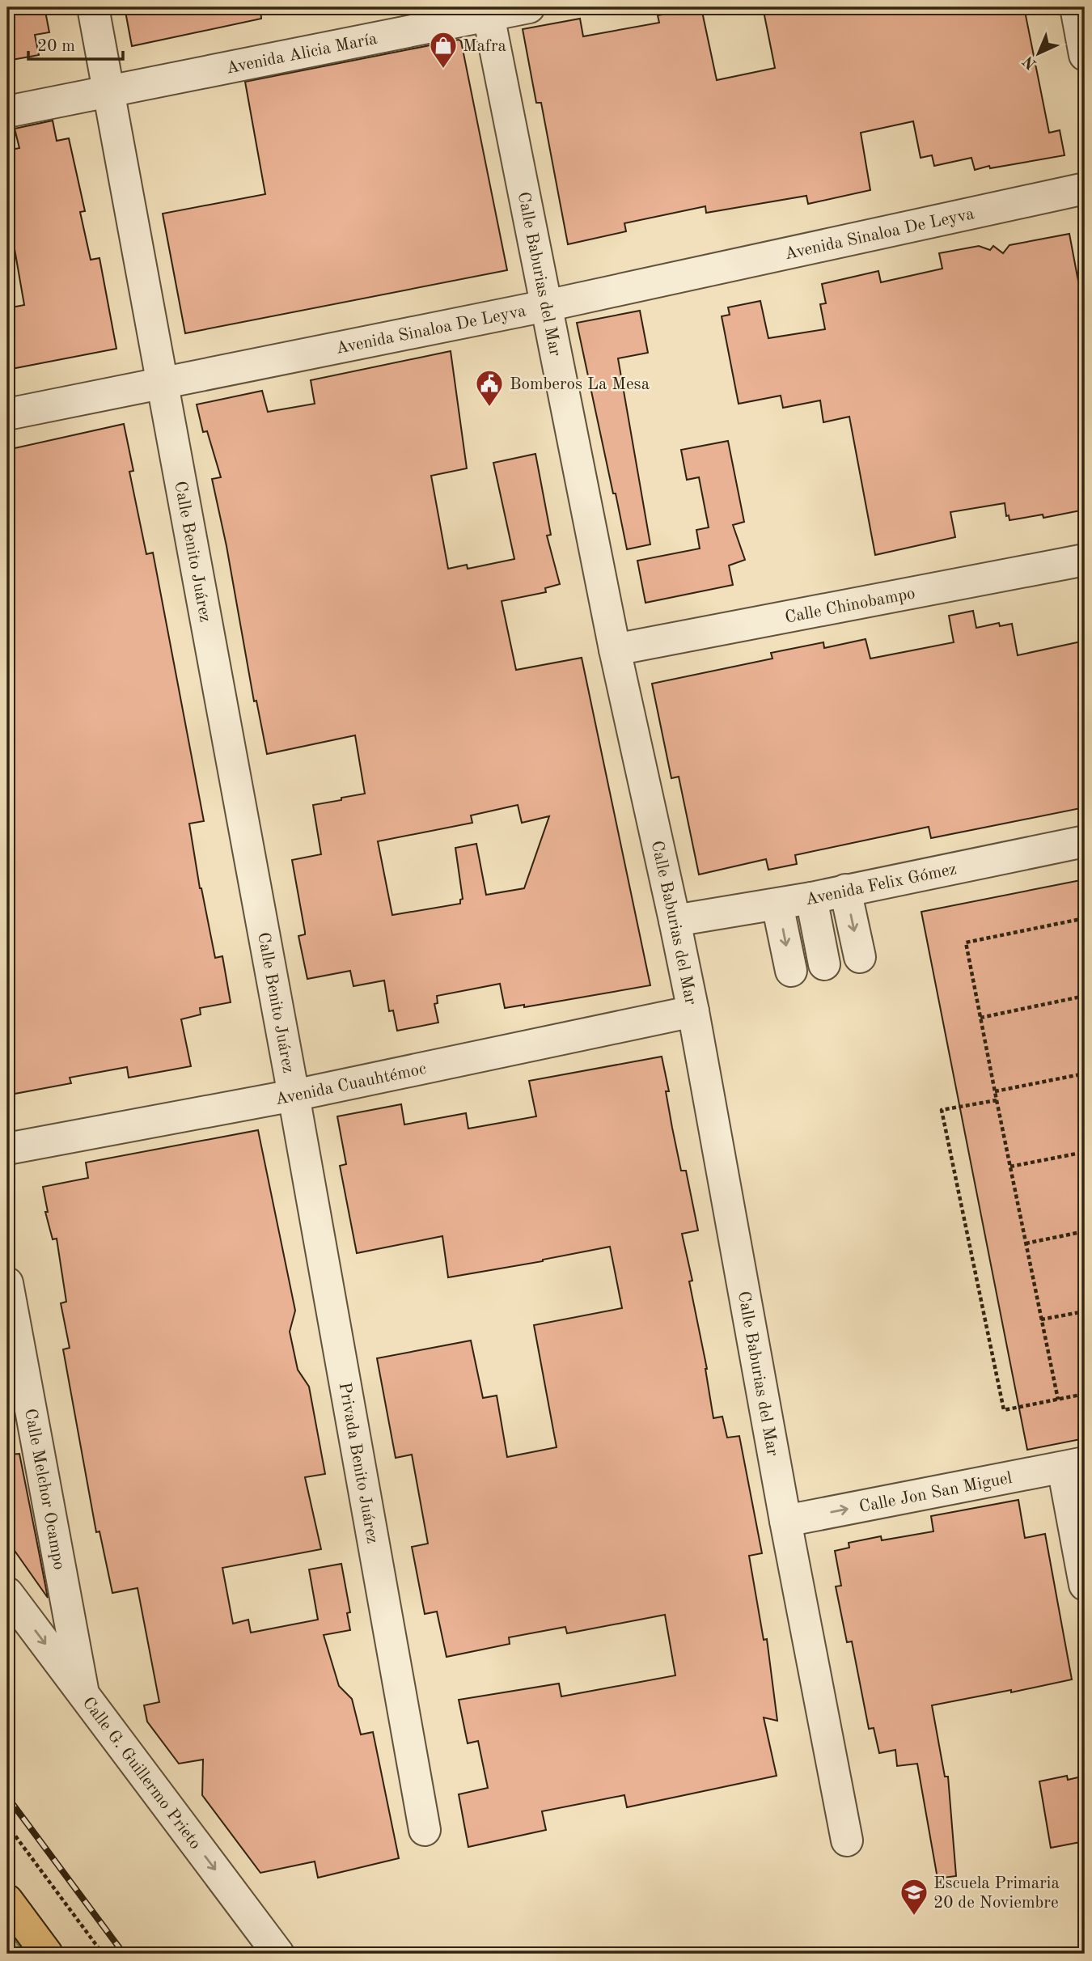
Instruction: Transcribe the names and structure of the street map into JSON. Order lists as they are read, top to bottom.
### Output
{
  "streets": {
    "street": [
      "Avenida Alicia María",
      "Avenida Sinaloa De Leyva",
      "Calle Baburias del Mar",
      "Calle Benito Juárez",
      "Calle Chinobampo",
      "Avenida Felix Gómez",
      "Avenida Cuauhtémoc",
      "Privada Benito Juárez",
      "Calle Melchor Ocampo",
      "Calle Jon San Miguel",
      "Calle G. Guillermo Prieto"
    ]
  },
  "crossings": [
    ["Avenida Alicia María", "Calle Baburias del Mar"],
    ["Avenida Alicia María", "Calle Benito Juárez"],
    ["Avenida Sinaloa De Leyva", "Calle Baburias del Mar"],
    ["Avenida Sinaloa De Leyva", "Calle Benito Juárez"],
    ["Calle Baburias del Mar", "Calle Chinobampo"],
    ["Calle Baburias del Mar", "Avenida Felix Gómez"],
    ["Calle Baburias del Mar", "Avenida Cuauhtémoc"],
    ["Calle Baburias del Mar", "Calle Jon San Miguel"],
    ["Calle Benito Juárez", "Avenida Cuauhtémoc"],
    ["Calle Benito Juárez", "Privada Benito Juárez"],
    ["Avenida Cuauhtémoc", "Privada Benito Juárez"],
    ["Calle Melchor Ocampo", "Calle G. Guillermo Prieto"]
  ],
  "one_way": ["Calle Jon San Miguel", "Calle G. Guillermo Prieto"],
  "places": {
    "shop": ["Mafra"],
    "public building": ["Bomberos La Mesa"],
    "school or university": ["Escuela Primaria 20 de Noviembre"]
  },
  "scale_bar": "20 m",
  "north": "bottom left"
}
